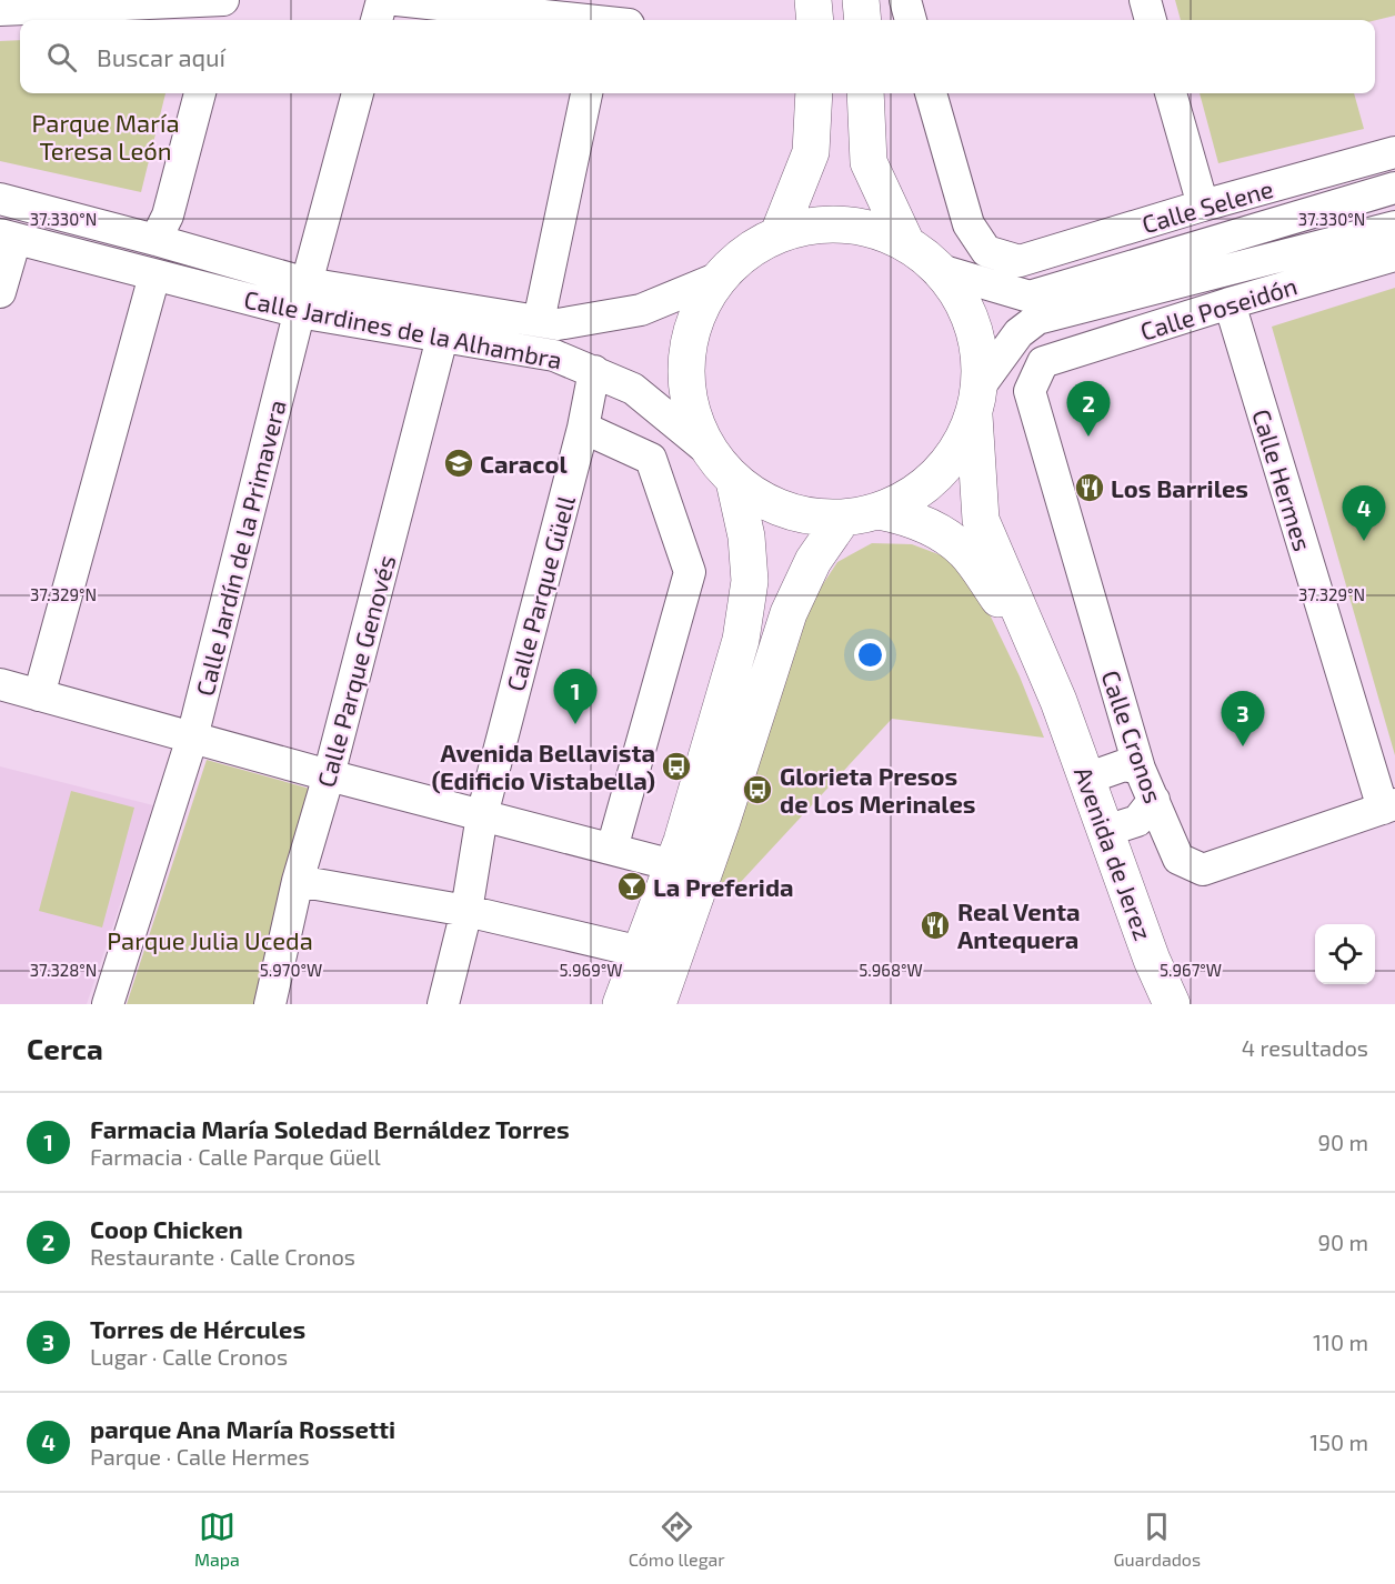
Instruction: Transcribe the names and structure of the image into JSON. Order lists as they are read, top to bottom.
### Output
{
  "streets": {
    "main road": ["Avenida de Jerez"],
    "street": [
      "Calle Selene",
      "Calle Poseidón",
      "Calle Jardines de la Alhambra",
      "Calle Hermes",
      "Calle Jardín de la Primavera",
      "Calle Parque Güell",
      "Calle Parque Genovés",
      "Calle Cronos"
    ]
  },
  "crossings": [
    ["Calle Poseidón", "Calle Hermes"],
    ["Calle Poseidón", "Calle Cronos"],
    ["Calle Jardines de la Alhambra", "Calle Jardín de la Primavera"],
    ["Calle Jardines de la Alhambra", "Calle Parque Güell"],
    ["Calle Jardines de la Alhambra", "Calle Parque Genovés"],
    ["Calle Hermes", "Calle Cronos"]
  ],
  "parks": ["Parque María Teresa León", "Parque Julia Uceda"],
  "places": {
    "school or university": ["Caracol"],
    "restaurant": ["Los Barriles", "Real Venta Antequera"],
    "bus stop": ["Avenida Bellavista (Edificio Vistabella)", "Glorieta Presos de Los Merinales"],
    "bar": ["La Preferida"]
  },
  "page": {
    "search": "Buscar aquí",
    "pins": [
      "2",
      "4",
      "1",
      "3"
    ],
    "heading": ["Cerca", "4 resultados"],
    "list": [
      {
        "mark": "1",
        "name": "Farmacia María Soledad Bernáldez Torres",
        "note": "Farmacia · Calle Parque Güell",
        "value": "90 m"
      },
      {
        "mark": "2",
        "name": "Coop Chicken",
        "note": "Restaurante · Calle Cronos",
        "value": "90 m"
      },
      {
        "mark": "3",
        "name": "Torres de Hércules",
        "note": "Lugar · Calle Cronos",
        "value": "110 m"
      },
      {
        "mark": "4",
        "name": "parque Ana María Rossetti",
        "note": "Parque · Calle Hermes",
        "value": "150 m"
      }
    ],
    "nav": ["Mapa", "Cómo llegar", "Guardados"]
  },
  "coordinates": [
    "37.330°N",
    "37.329°N",
    "37.328°N",
    "5.970°W",
    "5.969°W",
    "5.968°W",
    "5.967°W"
  ]
}
